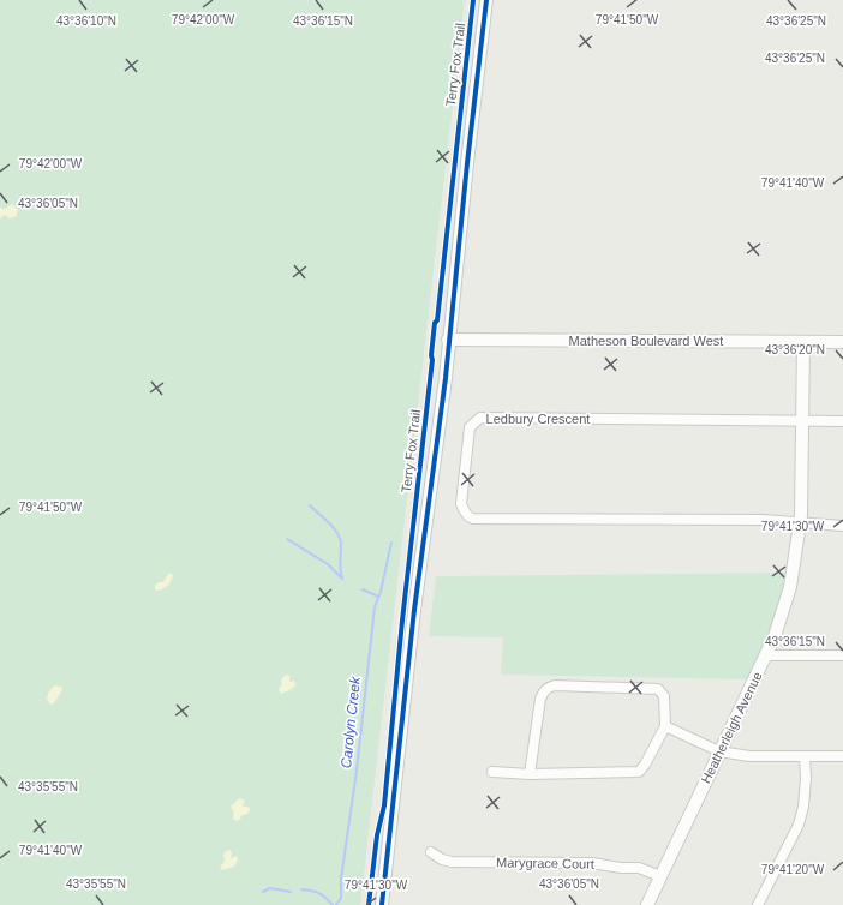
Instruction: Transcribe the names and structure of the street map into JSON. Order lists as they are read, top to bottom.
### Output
{
  "streets": {
    "street": [
      "Matheson Boulevard West",
      "Ledbury Crescent",
      "Heatherleigh Avenue",
      "Marygrace Court"
    ],
    "cycle path": ["Terry Fox Trail"]
  },
  "crossings": [
    ["Matheson Boulevard West", "Heatherleigh Avenue"],
    ["Ledbury Crescent", "Heatherleigh Avenue"],
    ["Heatherleigh Avenue", "Marygrace Court"]
  ],
  "water": ["Carolyn Creek"],
  "coordinates": [
    "79°42'00\"W",
    "79°41'50\"W",
    "43°36'10\"N",
    "43°36'15\"N",
    "43°36'25\"N",
    "79°41'40\"W",
    "43°36'05\"N",
    "43°36'20\"N",
    "79°41'30\"W",
    "43°35'55\"N",
    "79°41'20\"W"
  ]
}
